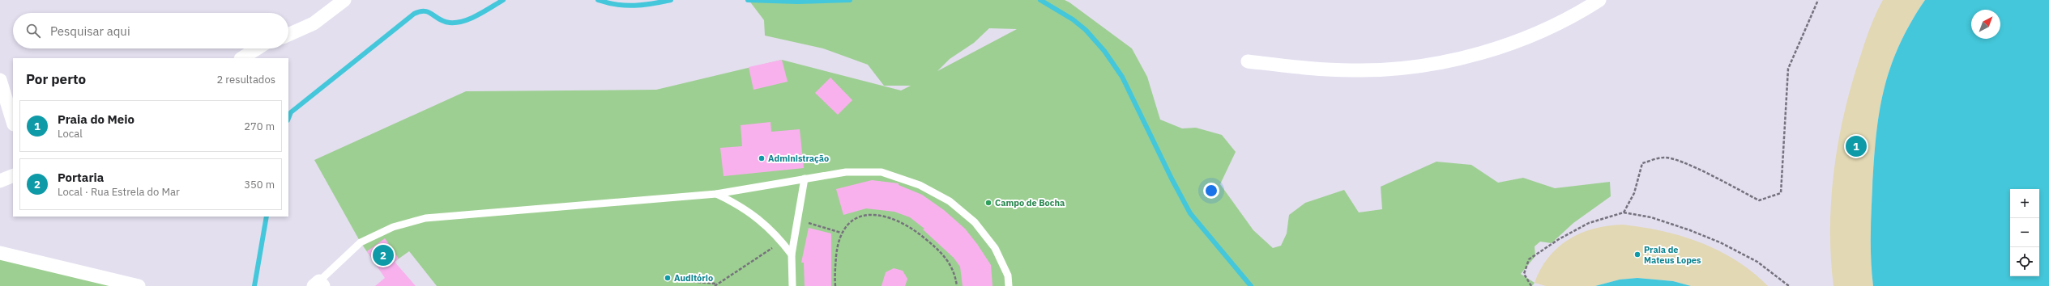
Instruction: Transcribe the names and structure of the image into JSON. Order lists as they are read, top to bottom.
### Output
{
  "places": [
    "Administração",
    "Campo de Bocha",
    "Praia de Mateus Lopes",
    "Auditório"
  ],
  "north": "top right",
  "page": {
    "search": "Pesquisar aqui",
    "heading": ["Por perto", "2 resultados"],
    "list": [
      {
        "mark": "1",
        "name": "Praia do Meio",
        "note": "Local",
        "value": "270 m"
      },
      {
        "mark": "2",
        "name": "Portaria",
        "note": "Local · Rua Estrela do Mar",
        "value": "350 m"
      }
    ],
    "pins": ["1", "2"],
    "map_buttons": ["+", "−"]
  }
}
